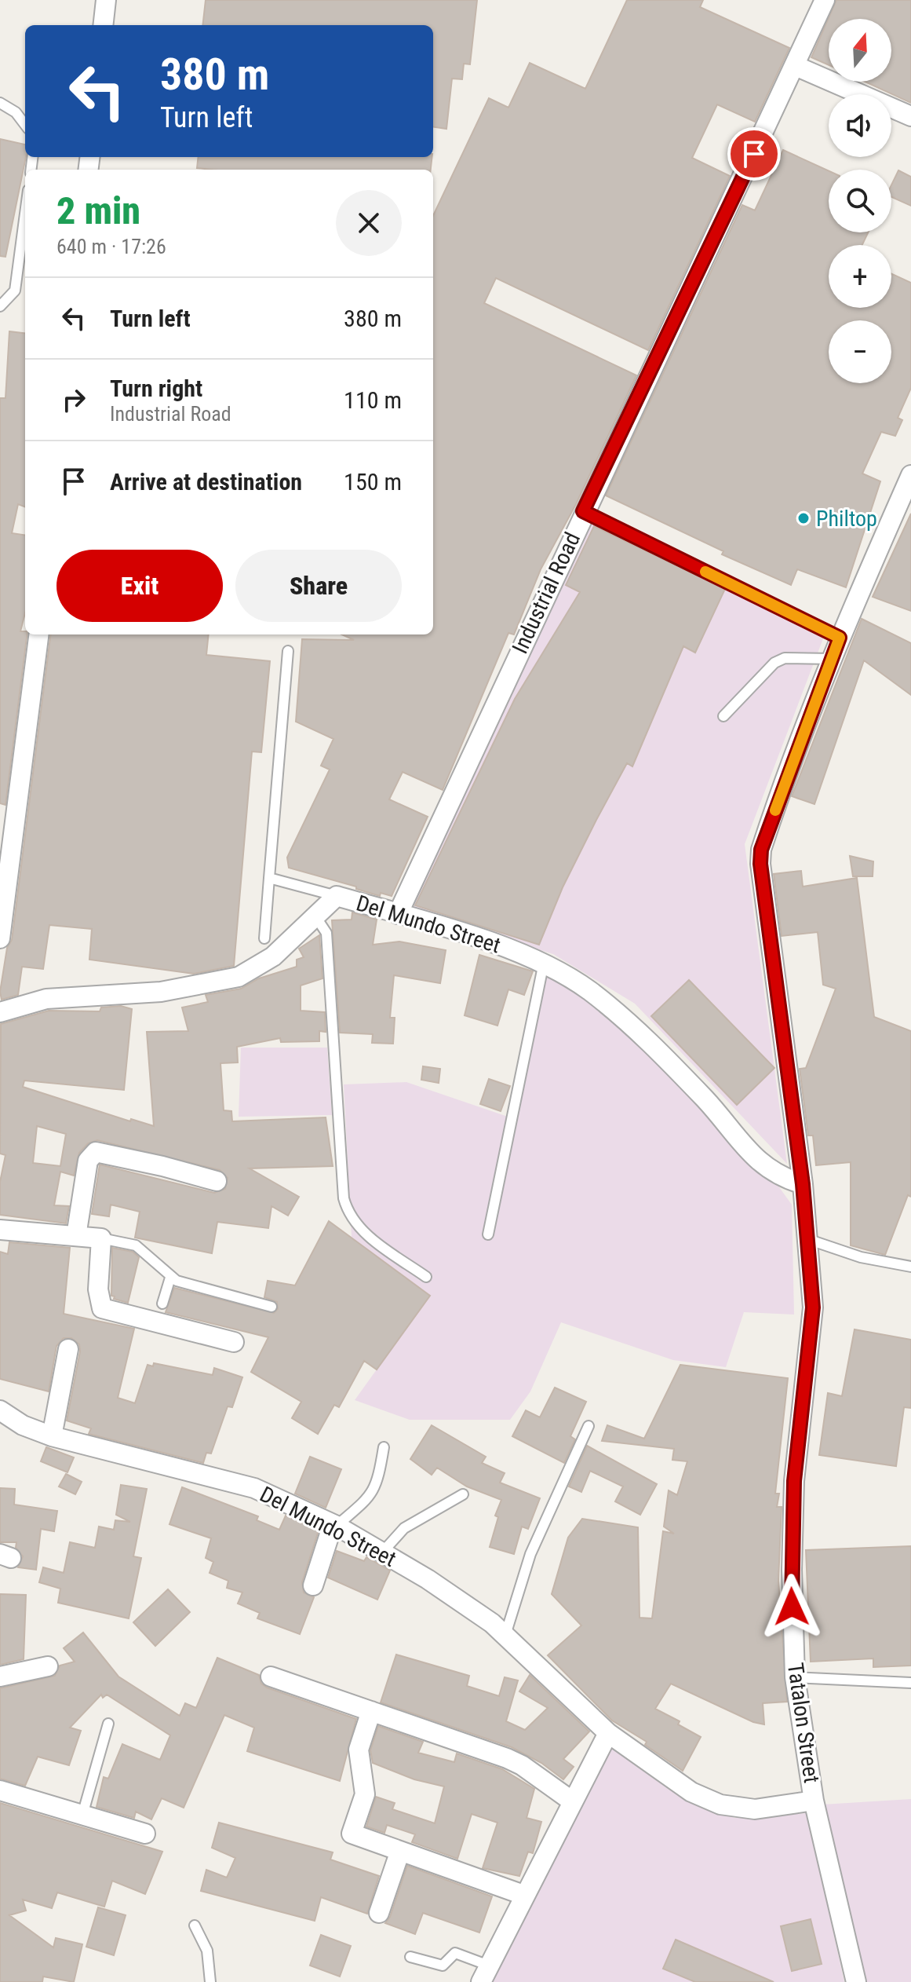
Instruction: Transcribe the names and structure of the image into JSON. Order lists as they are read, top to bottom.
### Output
{
  "streets": {
    "street": ["Industrial Road", "Del Mundo Street", "Tatalon Street"]
  },
  "crossings": [
    ["Industrial Road", "Del Mundo Street"],
    ["Del Mundo Street", "Tatalon Street"]
  ],
  "places": ["Philtop"],
  "north": "top",
  "page": {
    "map_buttons": ["+", "−"],
    "turn": ["380 m", "Turn left"],
    "heading": ["2 min", "640 m · 17:26"],
    "list": [
      {
        "name": "Turn left",
        "value": "380 m"
      },
      {
        "name": "Turn right",
        "note": "Industrial Road",
        "value": "110 m"
      },
      {
        "name": "Arrive at destination",
        "value": "150 m"
      }
    ],
    "buttons": ["Exit", "Share"]
  }
}
